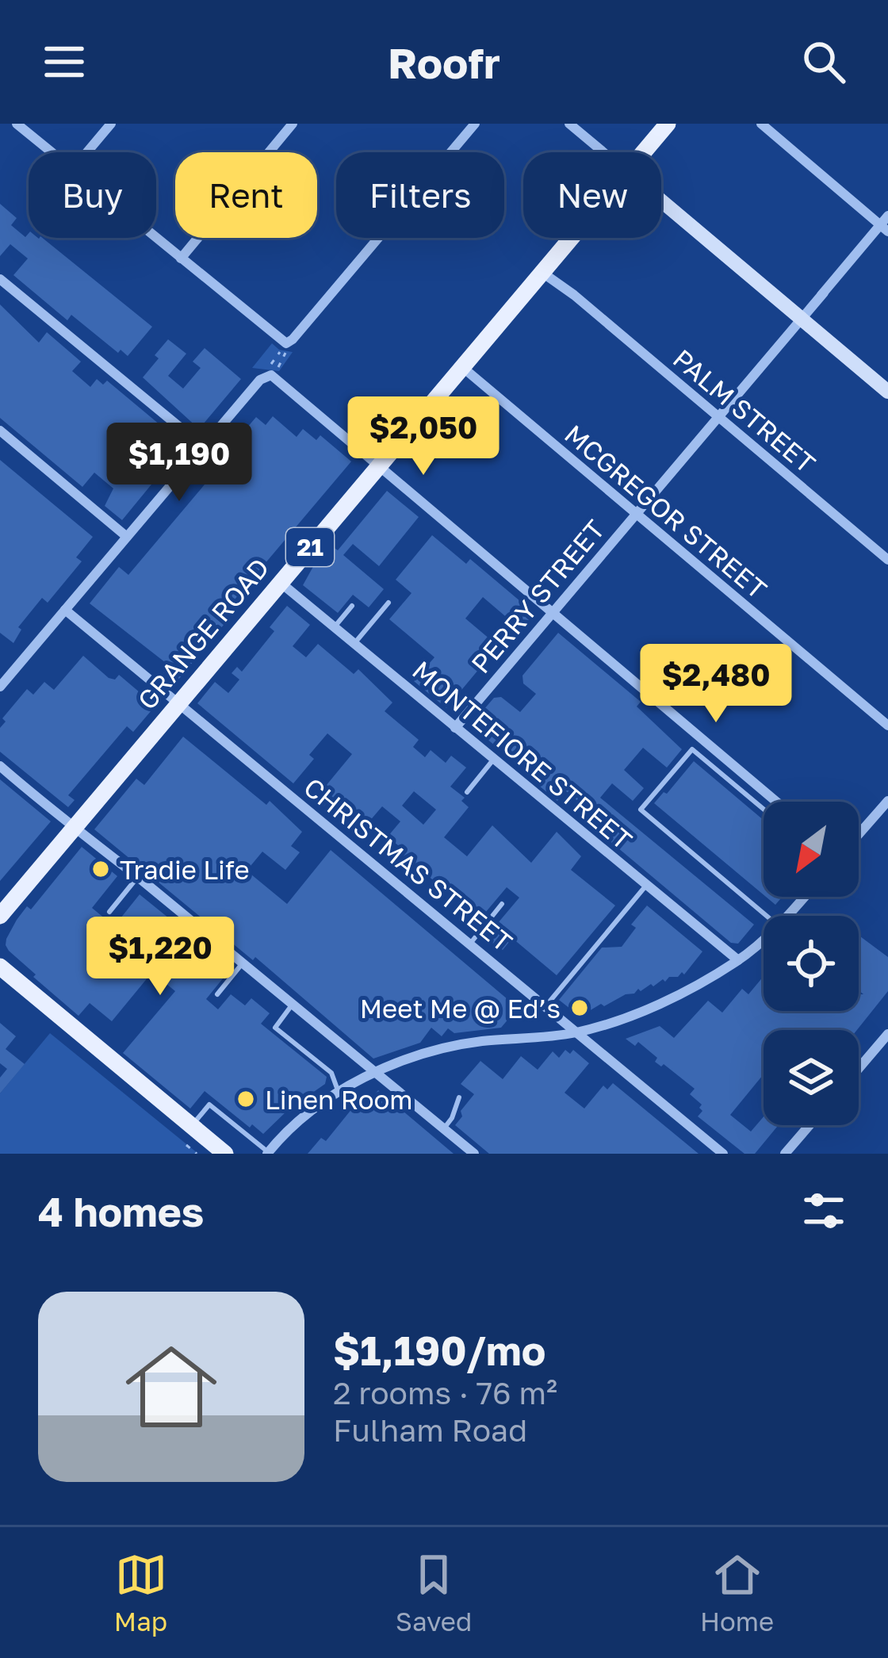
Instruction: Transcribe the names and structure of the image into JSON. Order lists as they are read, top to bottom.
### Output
{
  "streets": {
    "main road": ["21", "GRANGE ROAD"],
    "street": [
      "PALM STREET",
      "MCGREGOR STREET",
      "PERRY STREET",
      "MONTEFIORE STREET",
      "CHRISTMAS STREET"
    ]
  },
  "crossings": [
    ["PALM STREET", "PERRY STREET"],
    ["PALM STREET", "GRANGE ROAD"],
    ["MCGREGOR STREET", "PERRY STREET"],
    ["MCGREGOR STREET", "GRANGE ROAD"],
    ["PERRY STREET", "MONTEFIORE STREET"],
    ["GRANGE ROAD", "MONTEFIORE STREET"],
    ["GRANGE ROAD", "CHRISTMAS STREET"]
  ],
  "places": ["Tradie Life", "Meet Me @ Ed’s", "Linen Room"],
  "north": "bottom left",
  "page": {
    "header": "Roofr",
    "chip": [
      "Buy",
      "Rent",
      "Filters",
      "New"
    ],
    "price": [
      "$2,050",
      "$1,190",
      "$2,480",
      "$1,220"
    ],
    "heading": "4 homes",
    "list": [
      {
        "name": "$1,190/mo",
        "note": "2 rooms · 76 m² · Fulham Road"
      }
    ],
    "tabs": ["Map", "Saved", "Home"]
  }
}
